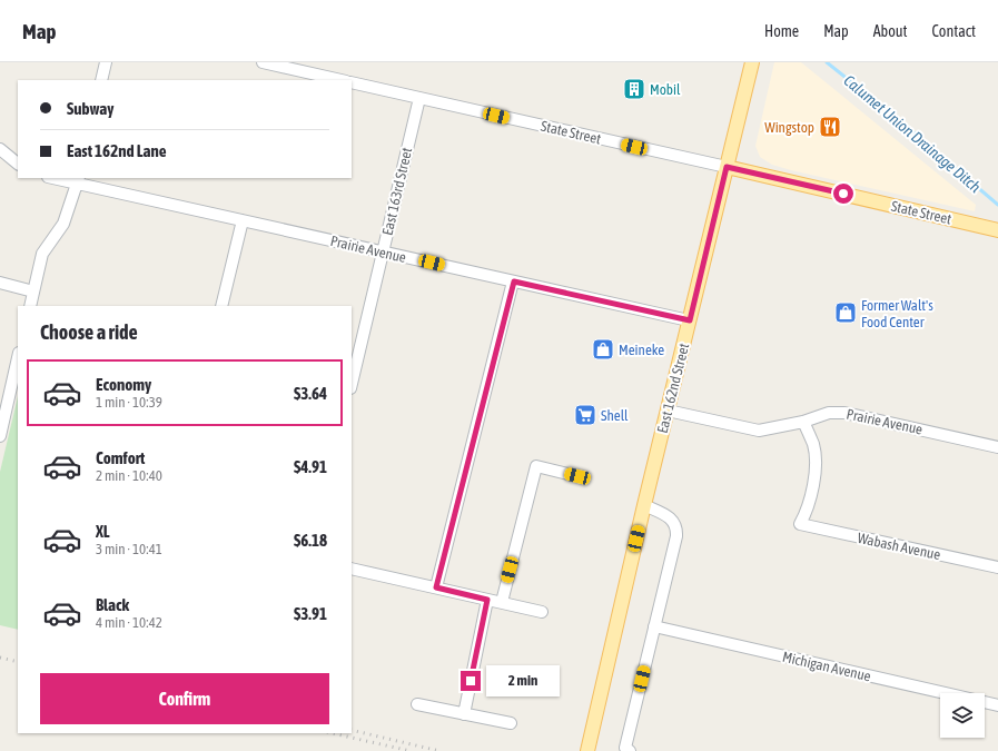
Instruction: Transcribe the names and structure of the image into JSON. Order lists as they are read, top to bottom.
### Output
{
  "streets": {
    "main road": ["State Street", "East 162nd Street"],
    "street": [
      "East 163rd Street",
      "Prairie Avenue",
      "Wabash Avenue",
      "Michigan Avenue"
    ]
  },
  "crossings": [
    ["State Street", "East 163rd Street"],
    ["State Street", "East 162nd Street"],
    ["East 163rd Street", "Prairie Avenue"],
    ["Prairie Avenue", "East 162nd Street"],
    ["Prairie Avenue", "Wabash Avenue"]
  ],
  "water": ["Calumet Union Drainage Ditch"],
  "places": {
    "building": ["Mobil"],
    "restaurant": ["Wingstop"],
    "shop": ["Former Walt's Food Center", "Meineke"],
    "supermarket": ["Shell"]
  },
  "page": {
    "header": "Map",
    "nav": [
      "Home",
      "Map",
      "About",
      "Contact"
    ],
    "banner": ["Subway", "East 162nd Lane"],
    "heading": "Choose a ride",
    "list": [
      {
        "name": "Economy",
        "note": "1 min · 10:39",
        "value": "$3.64"
      },
      {
        "name": "Comfort",
        "note": "2 min · 10:40",
        "value": "$4.91"
      },
      {
        "name": "XL",
        "note": "3 min · 10:41",
        "value": "$6.18"
      },
      {
        "name": "Black",
        "note": "4 min · 10:42",
        "value": "$3.91"
      }
    ],
    "buttons": "Confirm",
    "bubble": "2 min"
  }
}
